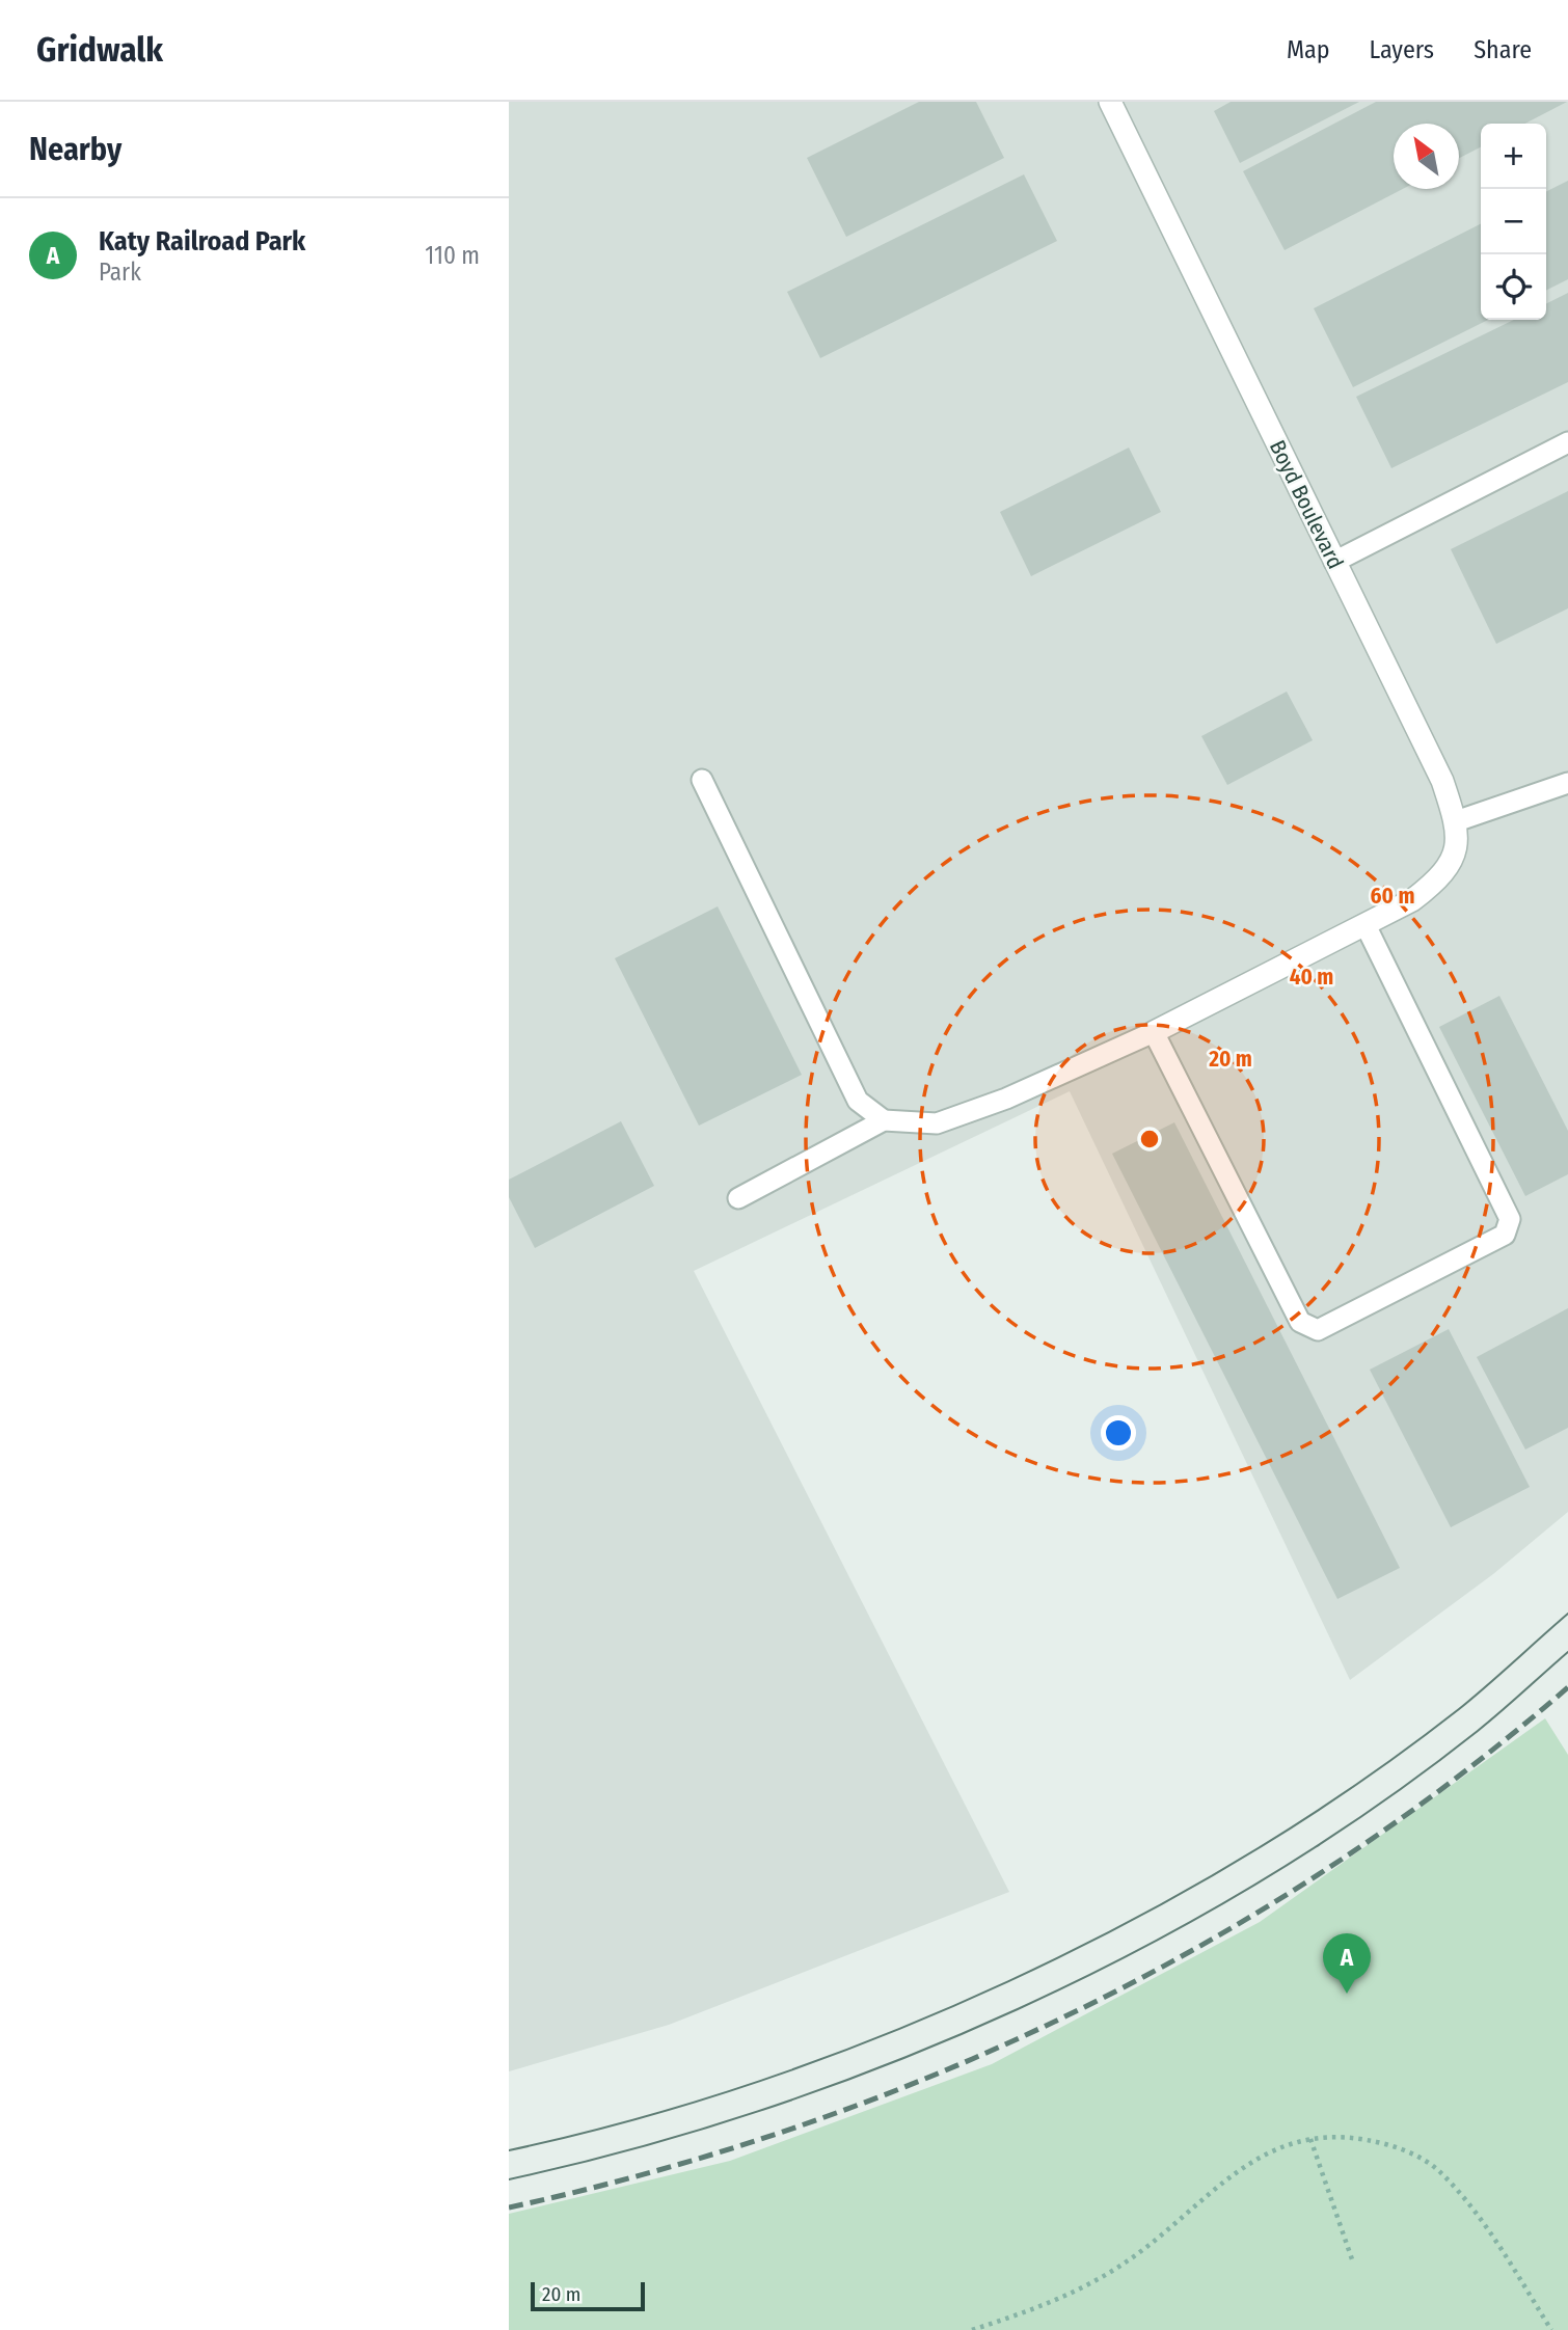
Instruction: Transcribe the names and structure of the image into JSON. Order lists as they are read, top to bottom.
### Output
{
  "streets": {
    "street": ["Boyd Boulevard"]
  },
  "scale_bar": "20 m",
  "north": "top left",
  "page": {
    "header": "Gridwalk",
    "nav": ["Map", "Layers", "Share"],
    "heading": "Nearby",
    "map_buttons": ["+", "−"],
    "list": [
      {
        "mark": "A",
        "name": "Katy Railroad Park",
        "note": "Park",
        "value": "110 m"
      }
    ],
    "pins": "A",
    "scale": "20 m"
  },
  "rings": ["60 m", "40 m", "20 m"]
}
